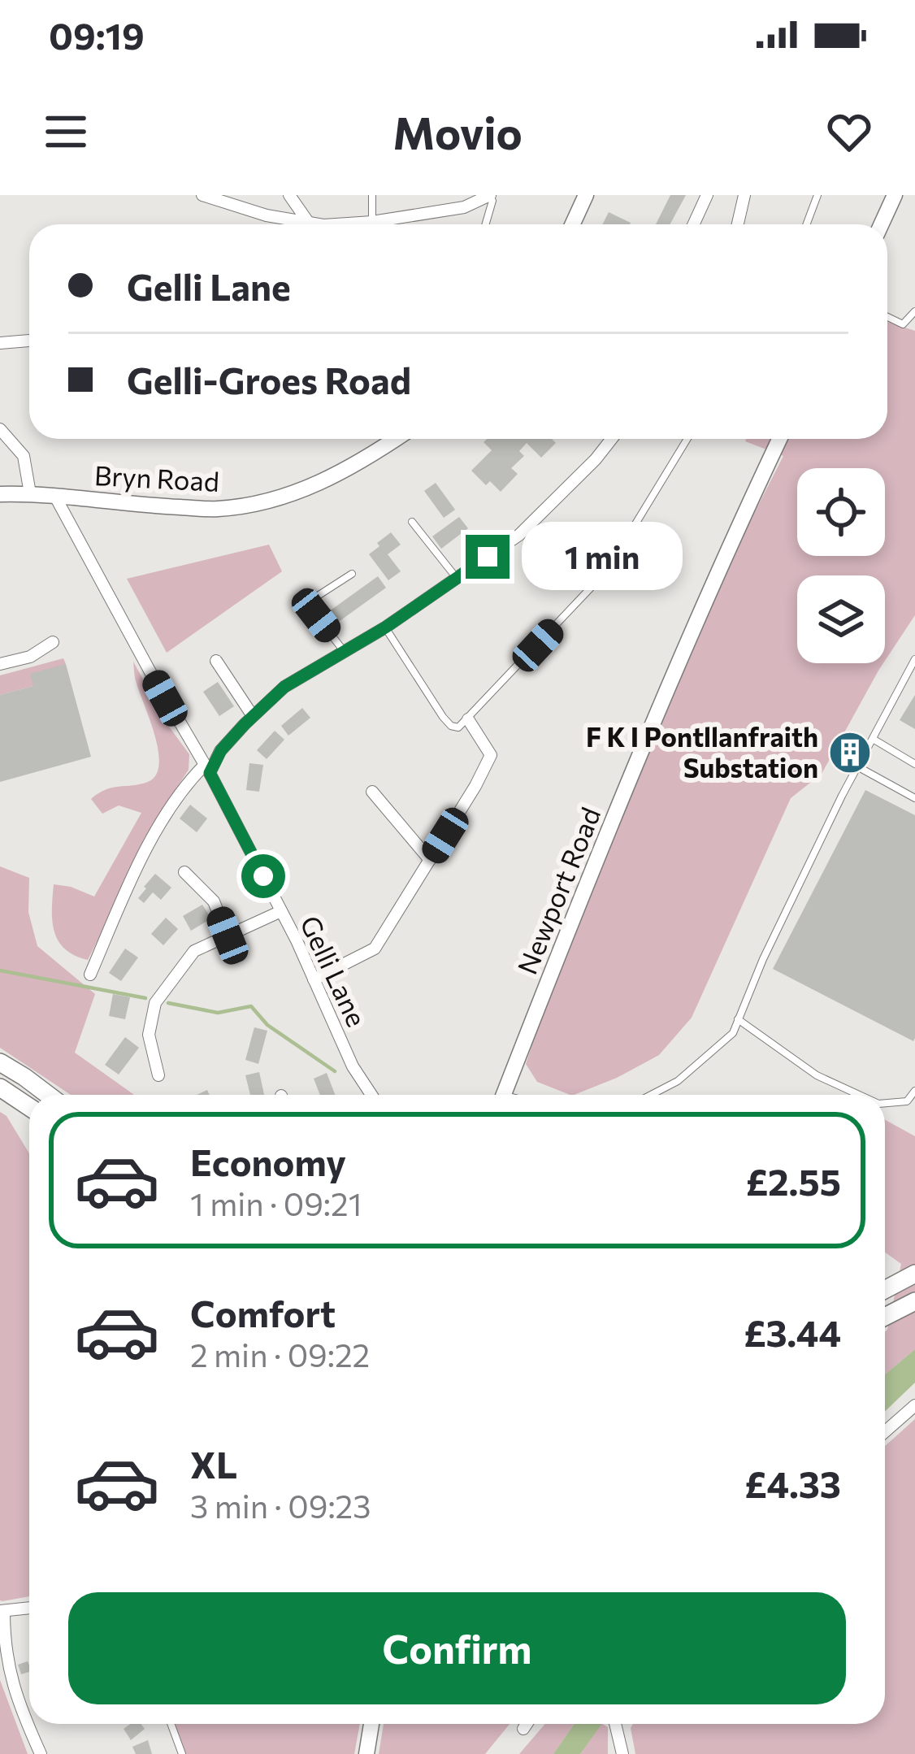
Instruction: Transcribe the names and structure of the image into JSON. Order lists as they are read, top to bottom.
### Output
{
  "streets": {
    "main road": ["Bryn Road", "Newport Road"],
    "street": ["Gelli Lane"]
  },
  "crossings": [
    ["Bryn Road", "Gelli Lane"]
  ],
  "places": {
    "building": ["F K I Pontllanfraith Substation"]
  },
  "page": {
    "status": "09:19",
    "header": "Movio",
    "banner": ["Gelli Lane", "Gelli-Groes Road"],
    "bubble": "1 min",
    "list": [
      {
        "name": "Economy",
        "note": "1 min · 09:21",
        "value": "£2.55"
      },
      {
        "name": "Comfort",
        "note": "2 min · 09:22",
        "value": "£3.44"
      },
      {
        "name": "XL",
        "note": "3 min · 09:23",
        "value": "£4.33"
      }
    ],
    "buttons": "Confirm"
  }
}
